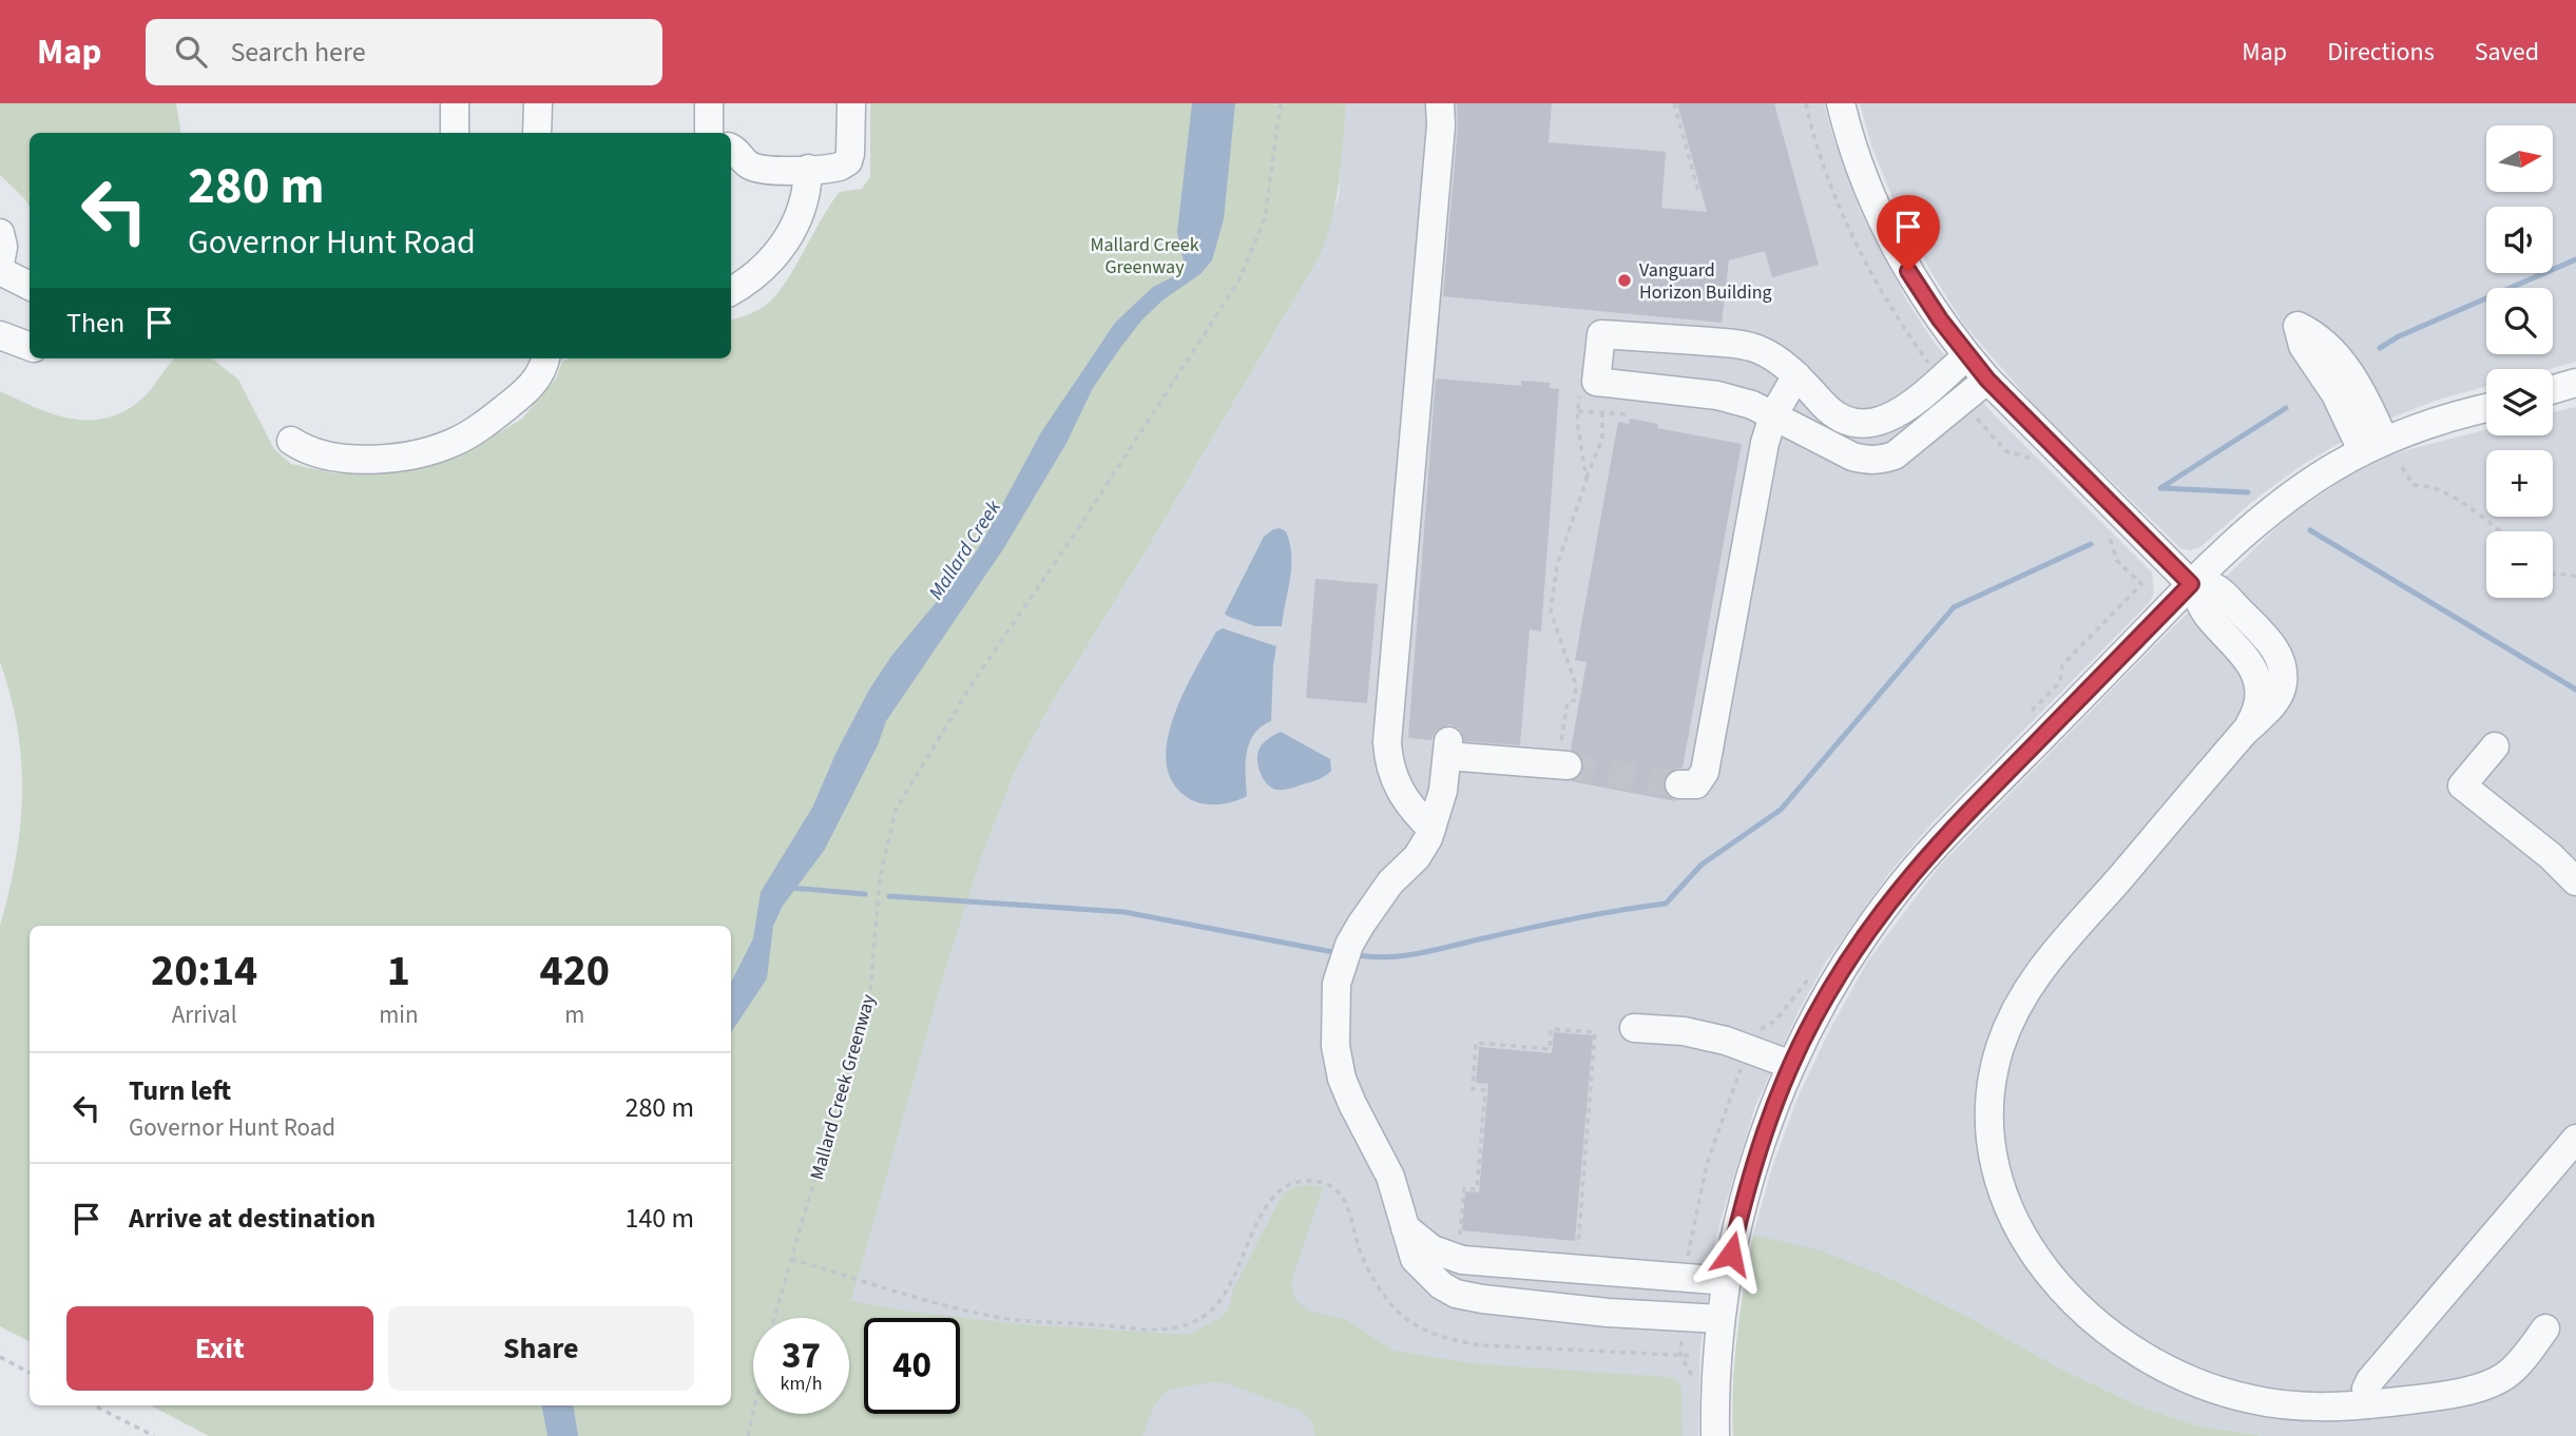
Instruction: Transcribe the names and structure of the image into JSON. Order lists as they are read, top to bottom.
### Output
{
  "streets": {
    "path": ["Mallard Creek Greenway"]
  },
  "water": ["Mallard Creek"],
  "parks": ["Mallard Creek Greenway"],
  "places": ["Vanguard Horizon Building"],
  "north": "right",
  "page": {
    "header": "Map",
    "search": "Search here",
    "nav": ["Map", "Directions", "Saved"],
    "map_buttons": ["+", "−"],
    "turn": ["280 m", "Governor Hunt Road"],
    "then": "Then",
    "eta": [
      "20:14",
      "Arrival",
      "1",
      "min",
      "420",
      "m"
    ],
    "list": [
      {
        "name": "Turn left",
        "note": "Governor Hunt Road",
        "value": "280 m"
      },
      {
        "name": "Arrive at destination",
        "value": "140 m"
      }
    ],
    "buttons": ["Exit", "Share"],
    "speed": "37 km/h",
    "limit": "40"
  }
}
